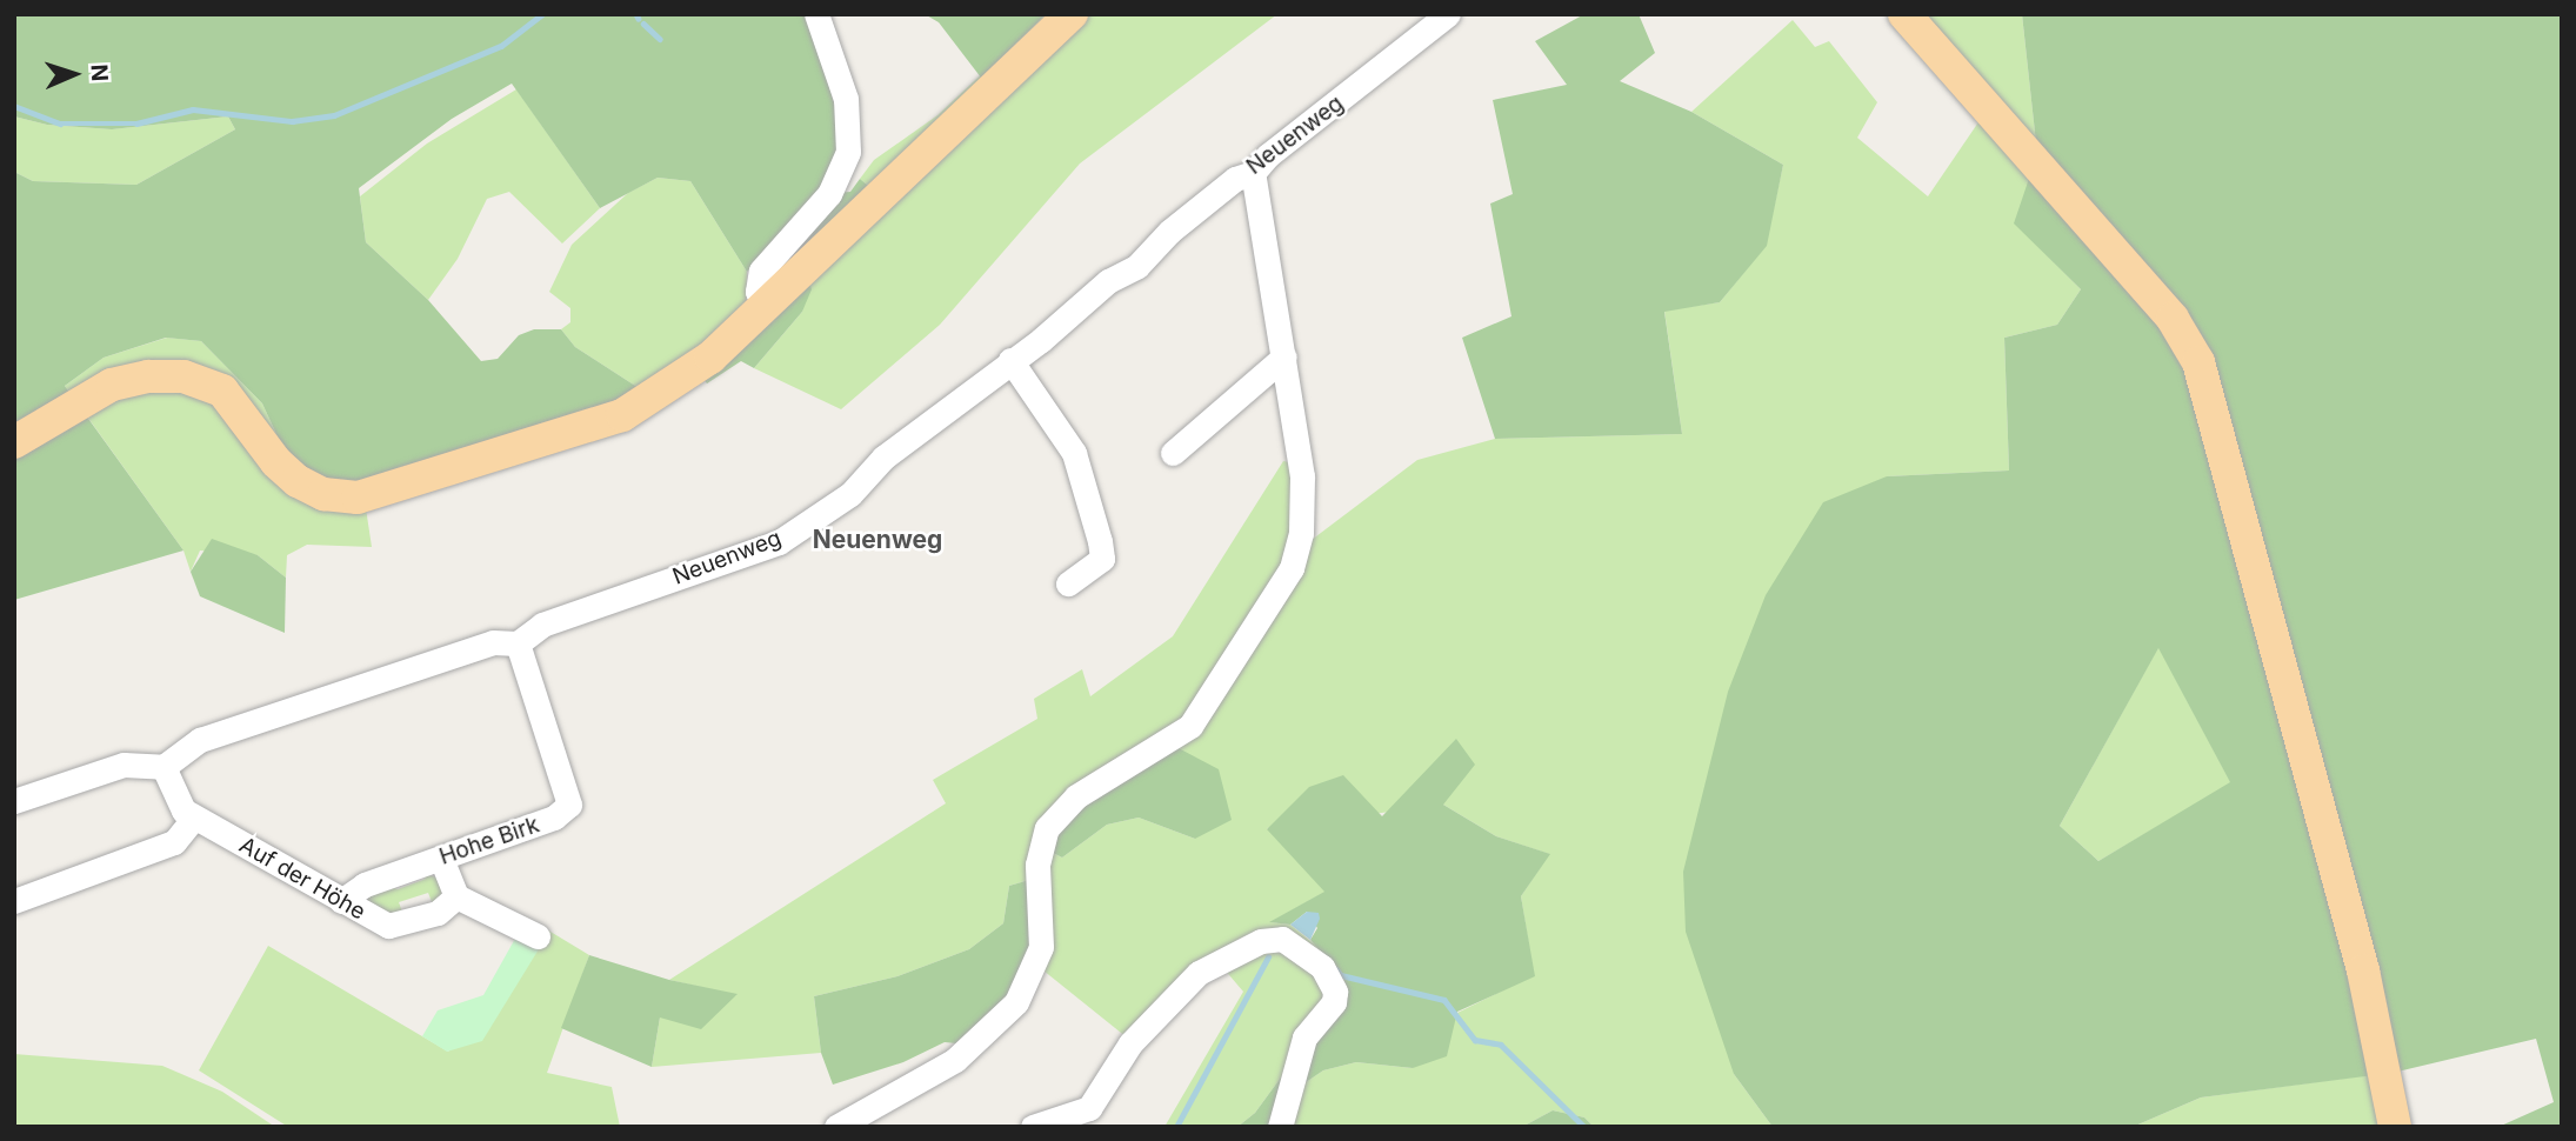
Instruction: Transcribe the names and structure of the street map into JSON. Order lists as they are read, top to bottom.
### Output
{
  "streets": {
    "street": ["Neuenweg", "Hohe Birk", "Auf der Höhe"]
  },
  "crossings": [
    ["Neuenweg", "Hohe Birk"],
    ["Neuenweg", "Auf der Höhe"],
    ["Hohe Birk", "Auf der Höhe"]
  ],
  "districts": ["Neuenweg"],
  "north": "right"
}
